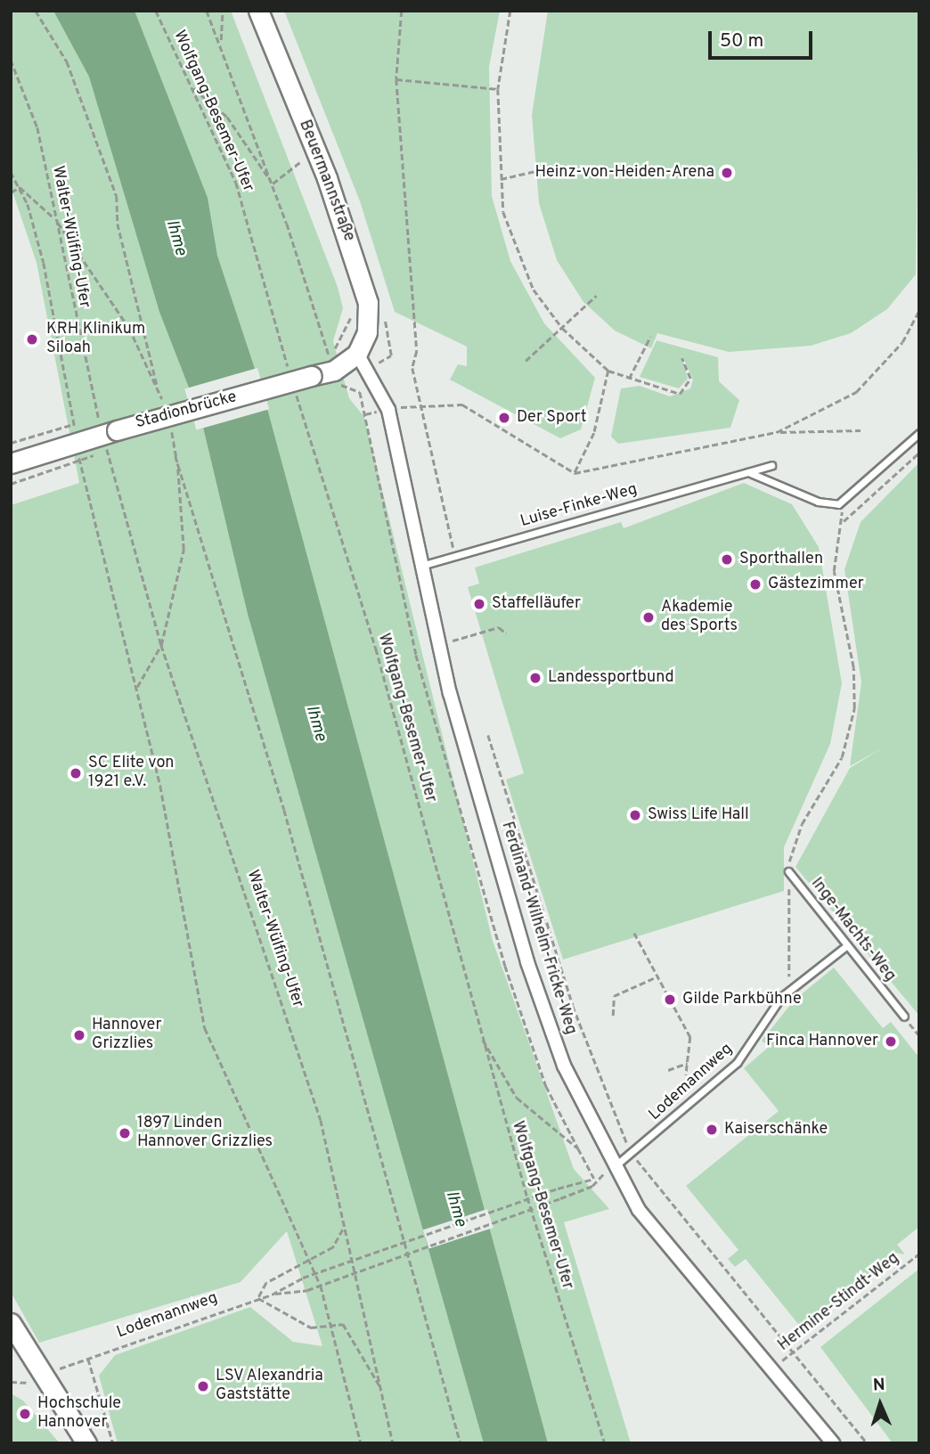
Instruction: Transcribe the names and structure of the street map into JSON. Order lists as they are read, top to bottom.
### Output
{
  "streets": {
    "street": ["Beuermannstraße", "Stadionbrücke", "Ferdinand-Wilhelm-Fricke-Weg"],
    "lane": ["Luise-Finke-Weg", "Inge-Machts-Weg", "Lodemannweg"],
    "path": ["Wolfgang-Besemer-Ufer", "Walter-Wülfing-Ufer", "Hermine-Stindt-Weg"]
  },
  "crossings": [
    ["Beuermannstraße", "Stadionbrücke"],
    ["Beuermannstraße", "Ferdinand-Wilhelm-Fricke-Weg"],
    ["Stadionbrücke", "Ferdinand-Wilhelm-Fricke-Weg"],
    ["Luise-Finke-Weg", "Ferdinand-Wilhelm-Fricke-Weg"],
    ["Ferdinand-Wilhelm-Fricke-Weg", "Lodemannweg"],
    ["Ferdinand-Wilhelm-Fricke-Weg", "Hermine-Stindt-Weg"],
    ["Inge-Machts-Weg", "Lodemannweg"]
  ],
  "water": ["Ihme"],
  "places": [
    "Heinz-von-Heiden-Arena",
    "KRH Klinikum Siloah",
    "Der Sport",
    "Sporthallen",
    "Gästezimmer",
    "Staffelläufer",
    "Akademie des Sports",
    "Landessportbund",
    "SC Elite von 1921 e.V.",
    "Swiss Life Hall",
    "Gilde Parkbühne",
    "Hannover Grizzlies",
    "Finca Hannover",
    "Kaiserschänke",
    "1897 Linden Hannover Grizzlies",
    "LSV Alexandria Gaststätte",
    "Hochschule Hannover"
  ],
  "scale_bar": "50 m",
  "north": "top"
}
